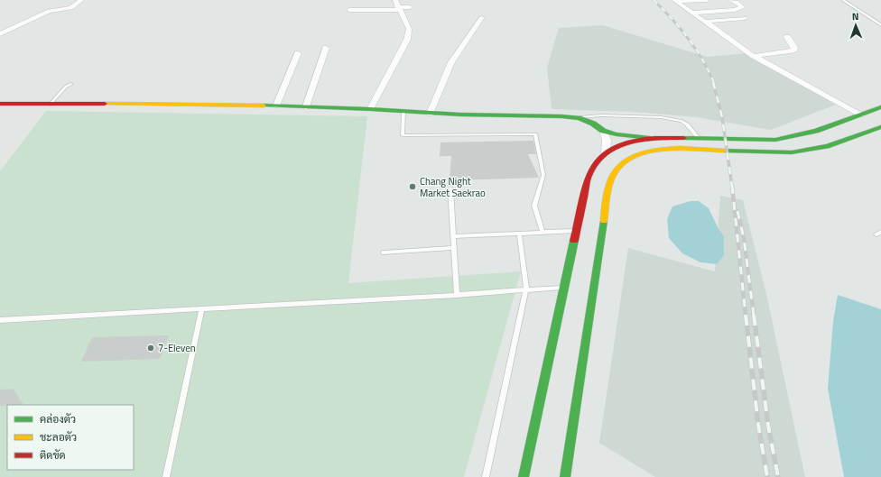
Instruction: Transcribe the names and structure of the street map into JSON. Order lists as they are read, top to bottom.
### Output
{
  "places": ["Chang Night Market Saekrao", "7-Eleven"],
  "legend": ["คล่องตัว", "ชะลอตัว", "ติดขัด"],
  "north": "top"
}
